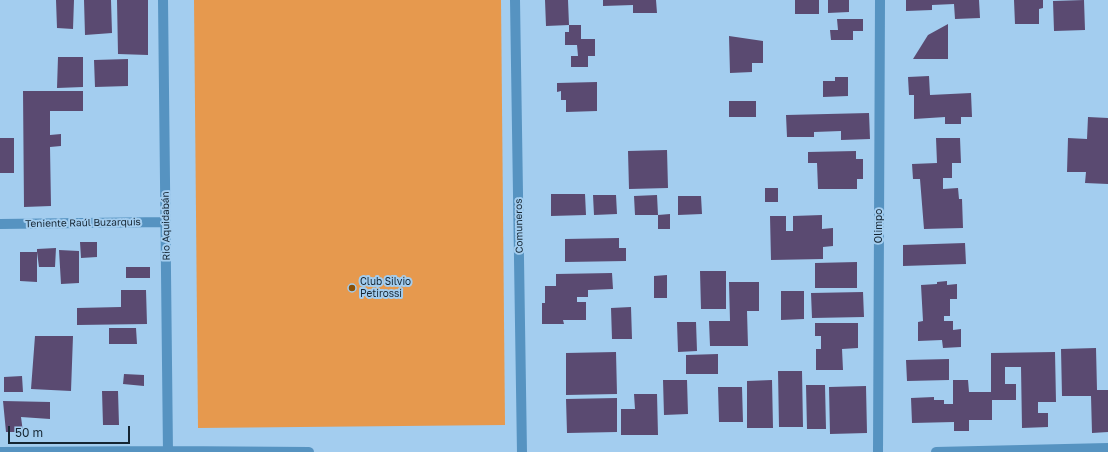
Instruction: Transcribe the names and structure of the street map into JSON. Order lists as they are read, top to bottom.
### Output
{
  "streets": {
    "street": [
      "Teniente Raúl Buzarquis",
      "Rio Aquidabán",
      "Comuneros",
      "Olimpo"
    ]
  },
  "crossings": [
    ["Teniente Raúl Buzarquis", "Rio Aquidabán"]
  ],
  "places": ["Club Silvio Petirossi"],
  "scale_bar": "50 m"
}
